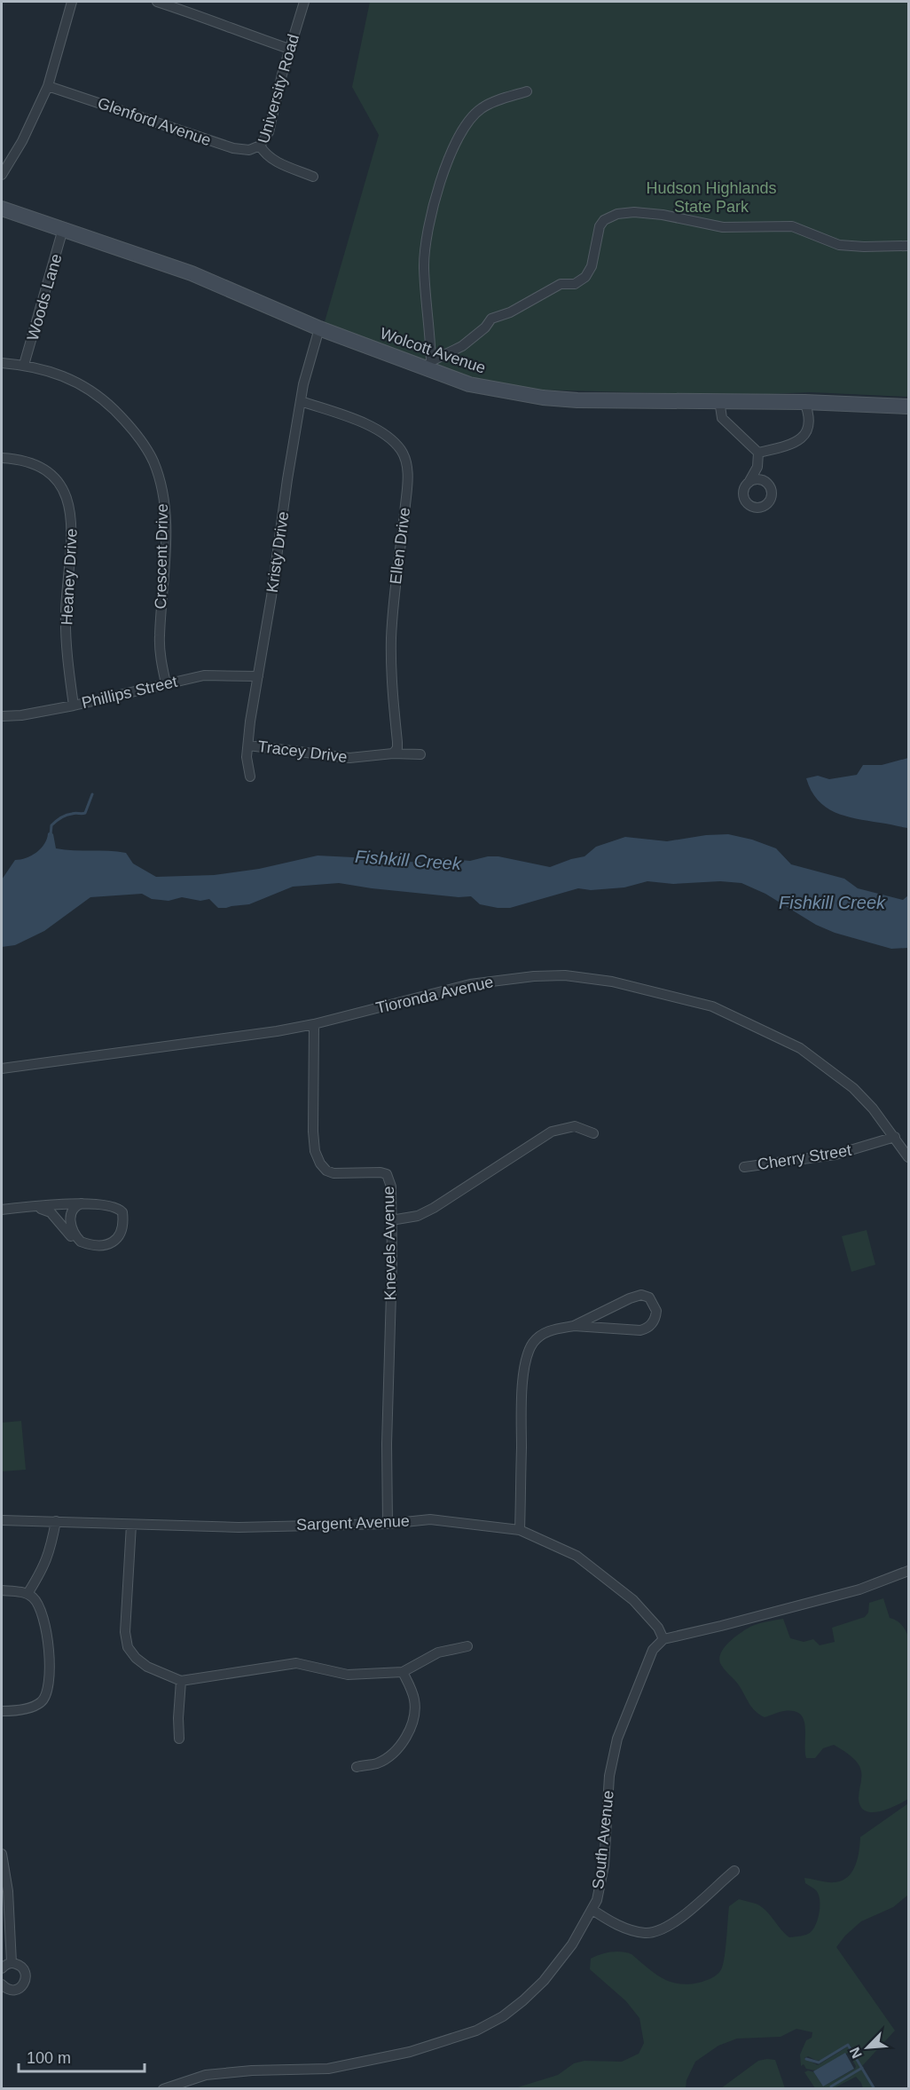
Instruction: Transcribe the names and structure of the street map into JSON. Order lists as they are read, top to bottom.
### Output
{
  "streets": {
    "main road": ["Wolcott Avenue"],
    "street": [
      "University Road",
      "Glenford Avenue",
      "Woods Lane",
      "Ellen Drive",
      "Kristy Drive",
      "Crescent Drive",
      "Heaney Drive",
      "Phillips Street",
      "Tracey Drive",
      "Tioronda Avenue",
      "Cherry Street",
      "Knevels Avenue",
      "Sargent Avenue",
      "South Avenue"
    ]
  },
  "crossings": [
    ["University Road", "Glenford Avenue"],
    ["Woods Lane", "Wolcott Avenue"],
    ["Woods Lane", "Crescent Drive"],
    ["Wolcott Avenue", "Kristy Drive"],
    ["Ellen Drive", "Kristy Drive"],
    ["Ellen Drive", "Tracey Drive"],
    ["Kristy Drive", "Phillips Street"],
    ["Kristy Drive", "Tracey Drive"],
    ["Crescent Drive", "Phillips Street"],
    ["Heaney Drive", "Phillips Street"],
    ["Tioronda Avenue", "Cherry Street"],
    ["Tioronda Avenue", "Knevels Avenue"],
    ["Knevels Avenue", "Sargent Avenue"],
    ["Sargent Avenue", "South Avenue"]
  ],
  "water": ["Fishkill Creek"],
  "parks": ["Hudson Highlands State Park"],
  "scale_bar": "100 m",
  "north": "bottom left"
}
